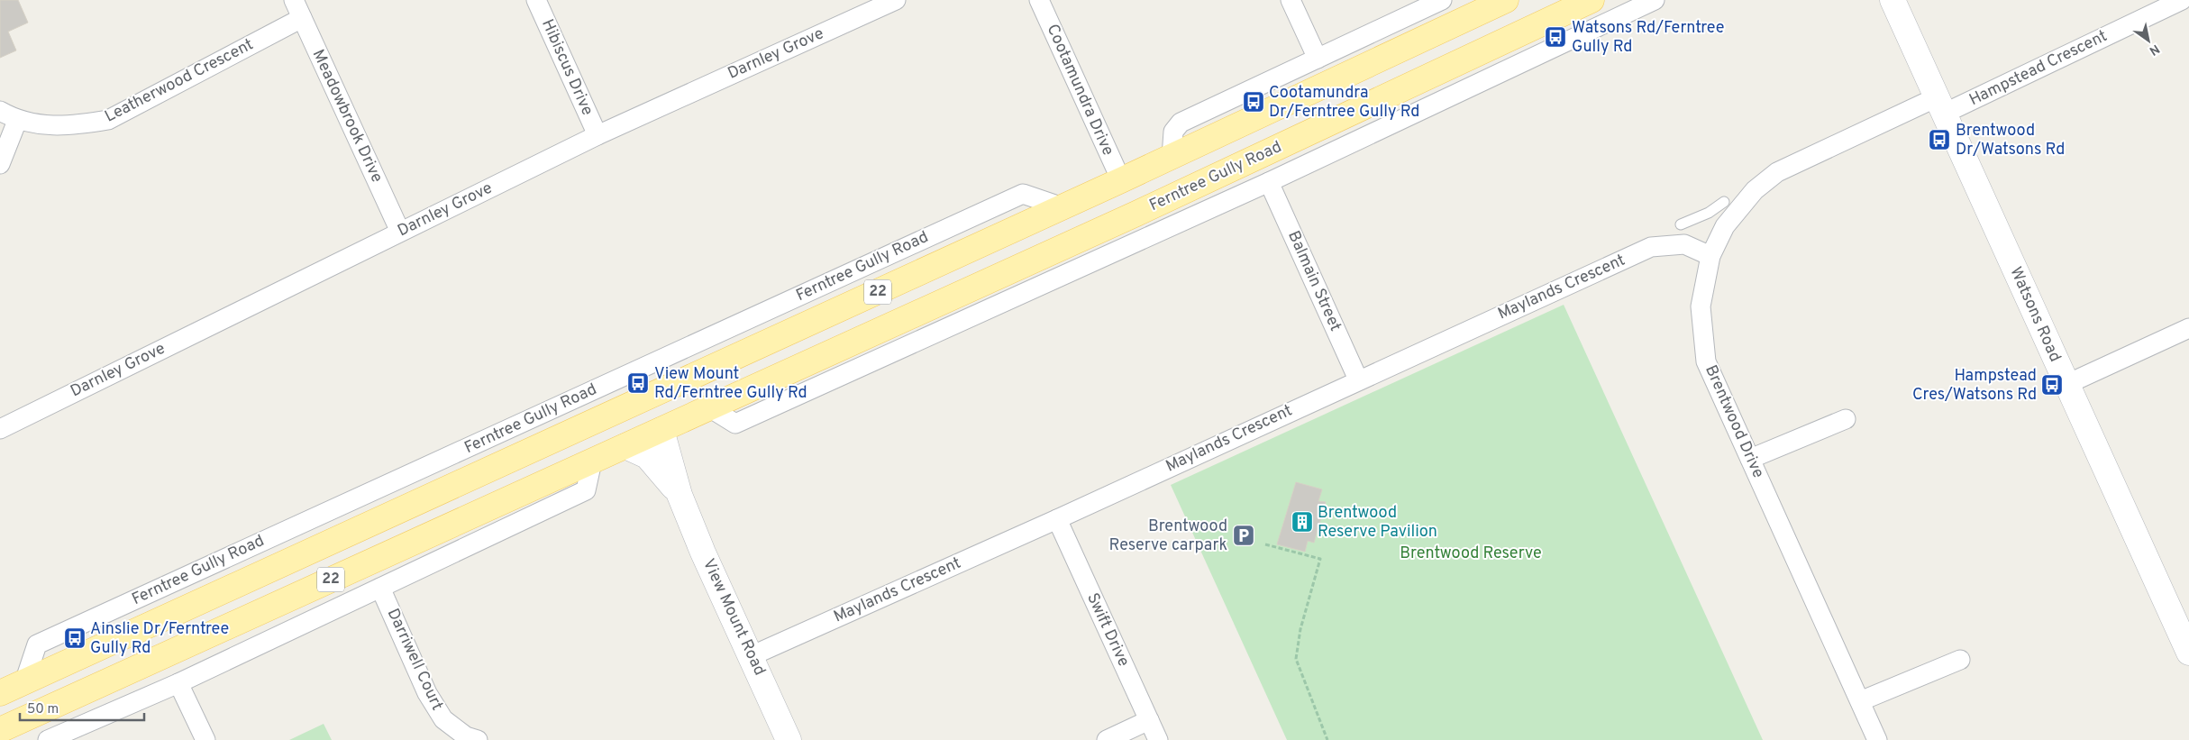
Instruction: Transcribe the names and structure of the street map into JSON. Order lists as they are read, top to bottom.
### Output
{
  "streets": {
    "main road": ["Ferntree Gully Road", "22"],
    "street": [
      "Darnley Grove",
      "Hibiscus Drive",
      "Hampstead Crescent",
      "Leatherwood Crescent",
      "Cootamundra Drive",
      "Meadowbrook Drive",
      "Balmain Street",
      "Maylands Crescent",
      "Watsons Road",
      "Brentwood Drive",
      "View Mount Road",
      "Swift Drive",
      "Darriwell Court"
    ]
  },
  "crossings": [
    ["Darnley Grove", "Hibiscus Drive"],
    ["Darnley Grove", "Meadowbrook Drive"],
    ["Hampstead Crescent", "Watsons Road"],
    ["Hampstead Crescent", "Brentwood Drive"],
    ["Leatherwood Crescent", "Meadowbrook Drive"],
    ["Cootamundra Drive", "Ferntree Gully Road"],
    ["Ferntree Gully Road", "View Mount Road"],
    ["Balmain Street", "Maylands Crescent"],
    ["Maylands Crescent", "Brentwood Drive"],
    ["Maylands Crescent", "View Mount Road"],
    ["Maylands Crescent", "Swift Drive"],
    ["Watsons Road", "Brentwood Drive"]
  ],
  "parks": ["Brentwood Reserve"],
  "places": {
    "bus stop": [
      "Watsons Rd/Ferntree Gully Rd",
      "Cootamundra Dr/Ferntree Gully Rd",
      "Brentwood Dr/Watsons Rd",
      "View Mount Rd/Ferntree Gully Rd",
      "Hampstead Cres/Watsons Rd",
      "Ainslie Dr/Ferntree Gully Rd"
    ],
    "building": ["Brentwood Reserve Pavilion"],
    "parking": ["Brentwood Reserve carpark"]
  },
  "scale_bar": "50 m",
  "north": "bottom right"
}
